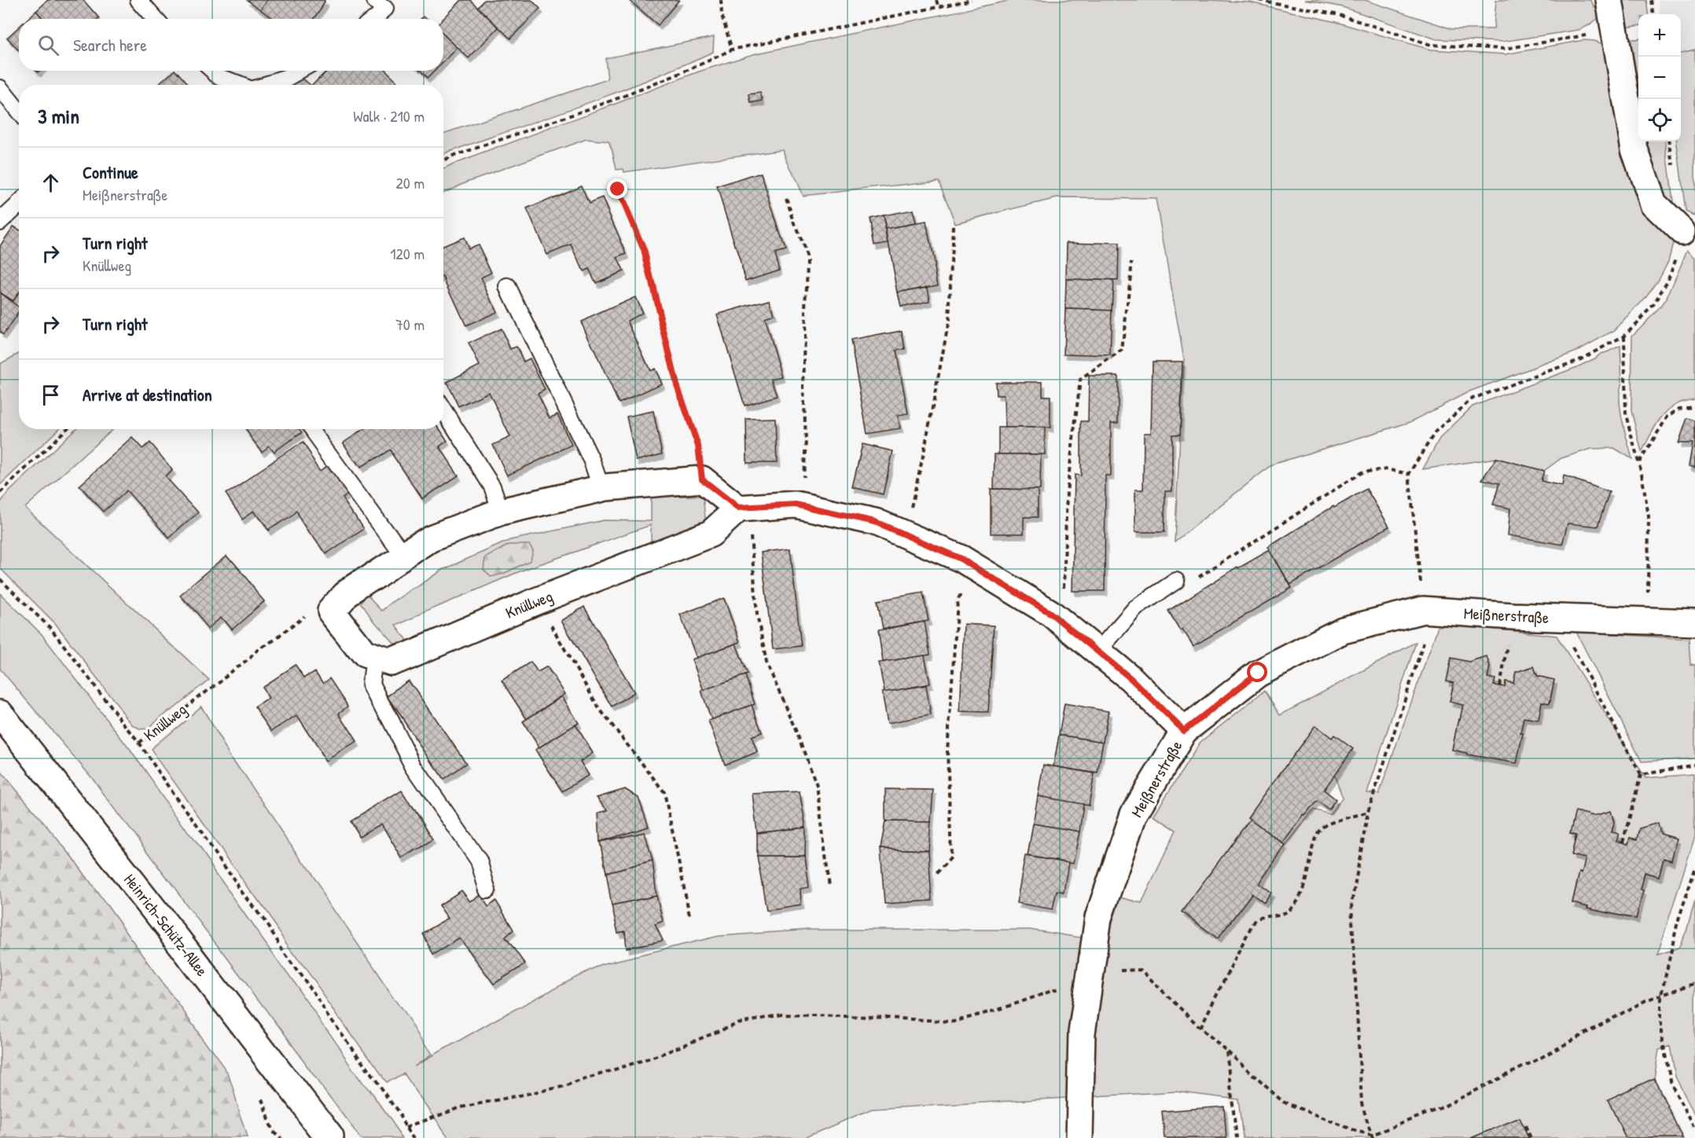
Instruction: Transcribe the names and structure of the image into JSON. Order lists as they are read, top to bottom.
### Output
{
  "streets": {
    "street": ["Knüllweg", "Meißnerstraße", "Heinrich-Schütz-Allee"]
  },
  "page": {
    "map_buttons": ["+", "−"],
    "search": "Search here",
    "heading": ["3 min", "Walk · 210 m"],
    "list": [
      ["Continue", "Meißnerstraße", "20 m"],
      ["Turn right", "Knüllweg", "120 m"],
      ["Turn right", "70 m"],
      "Arrive at destination"
    ]
  }
}
